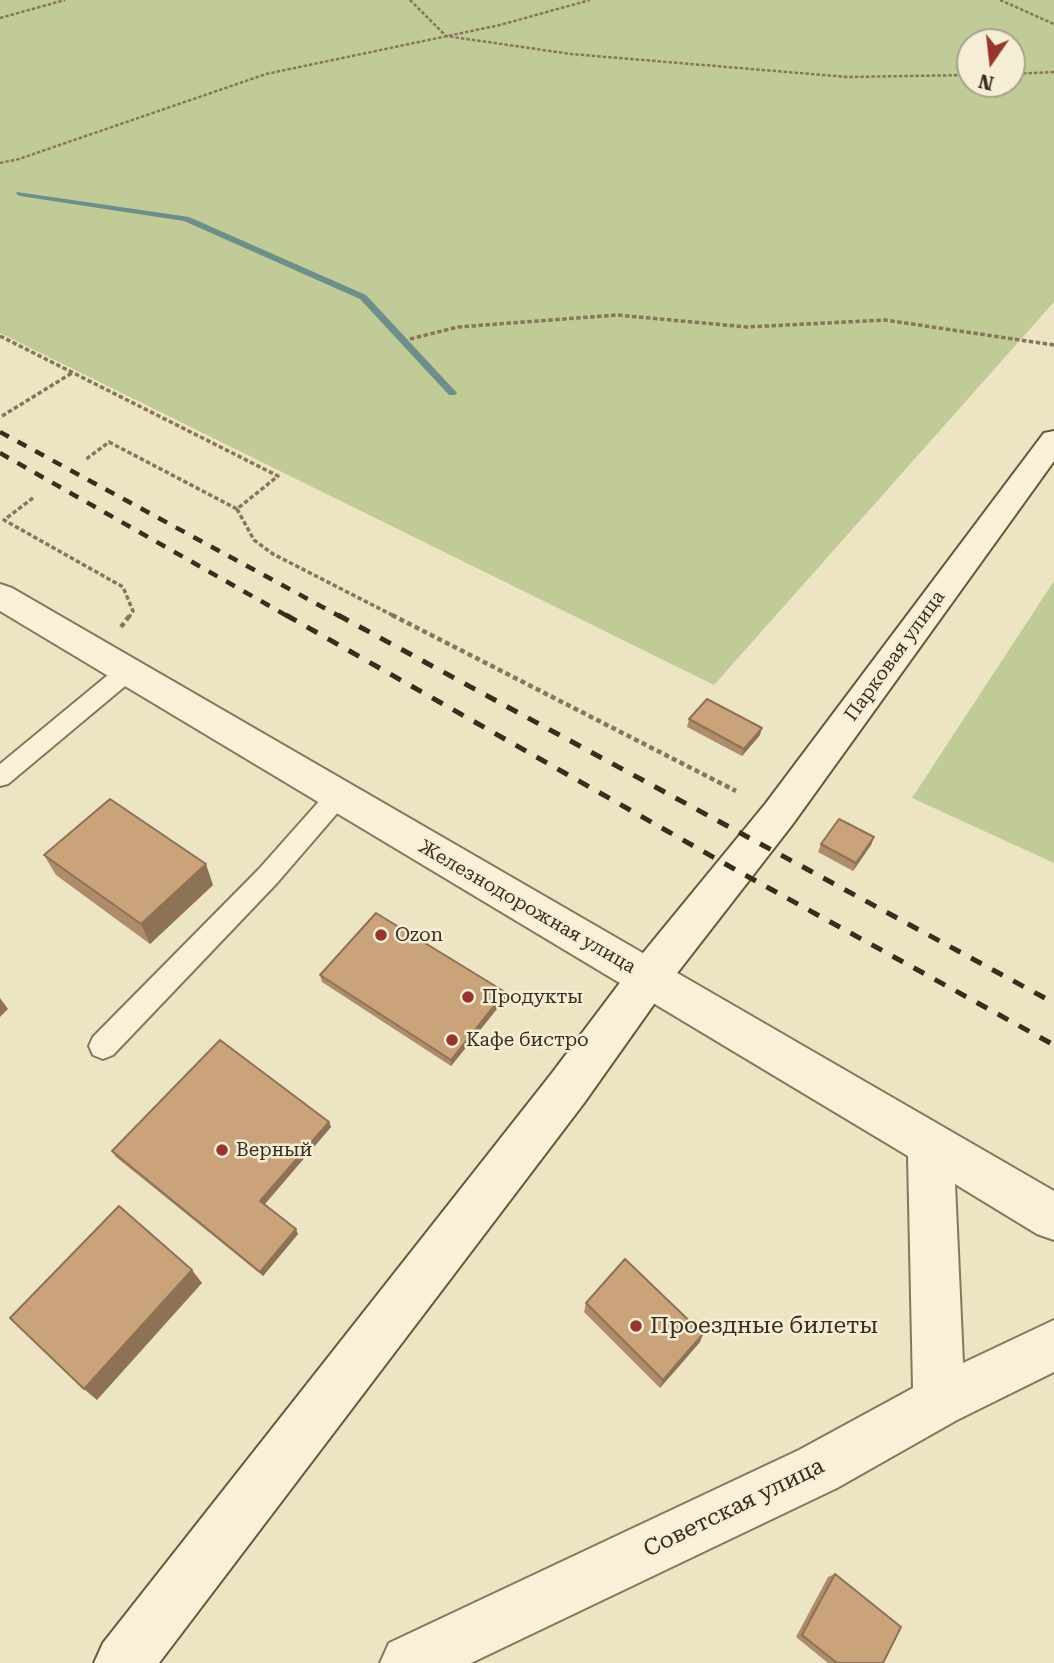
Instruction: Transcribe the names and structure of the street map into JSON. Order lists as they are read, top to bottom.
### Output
{
  "streets": {
    "street": ["Парковая улица", "Железнодорожная улица", "Советская улица"]
  },
  "crossings": [
    ["Парковая улица", "Железнодорожная улица"]
  ],
  "places": [
    "Ozon",
    "Продукты",
    "Кафе бистро",
    "Верный",
    "Проездные билеты"
  ],
  "north": "bottom"
}
